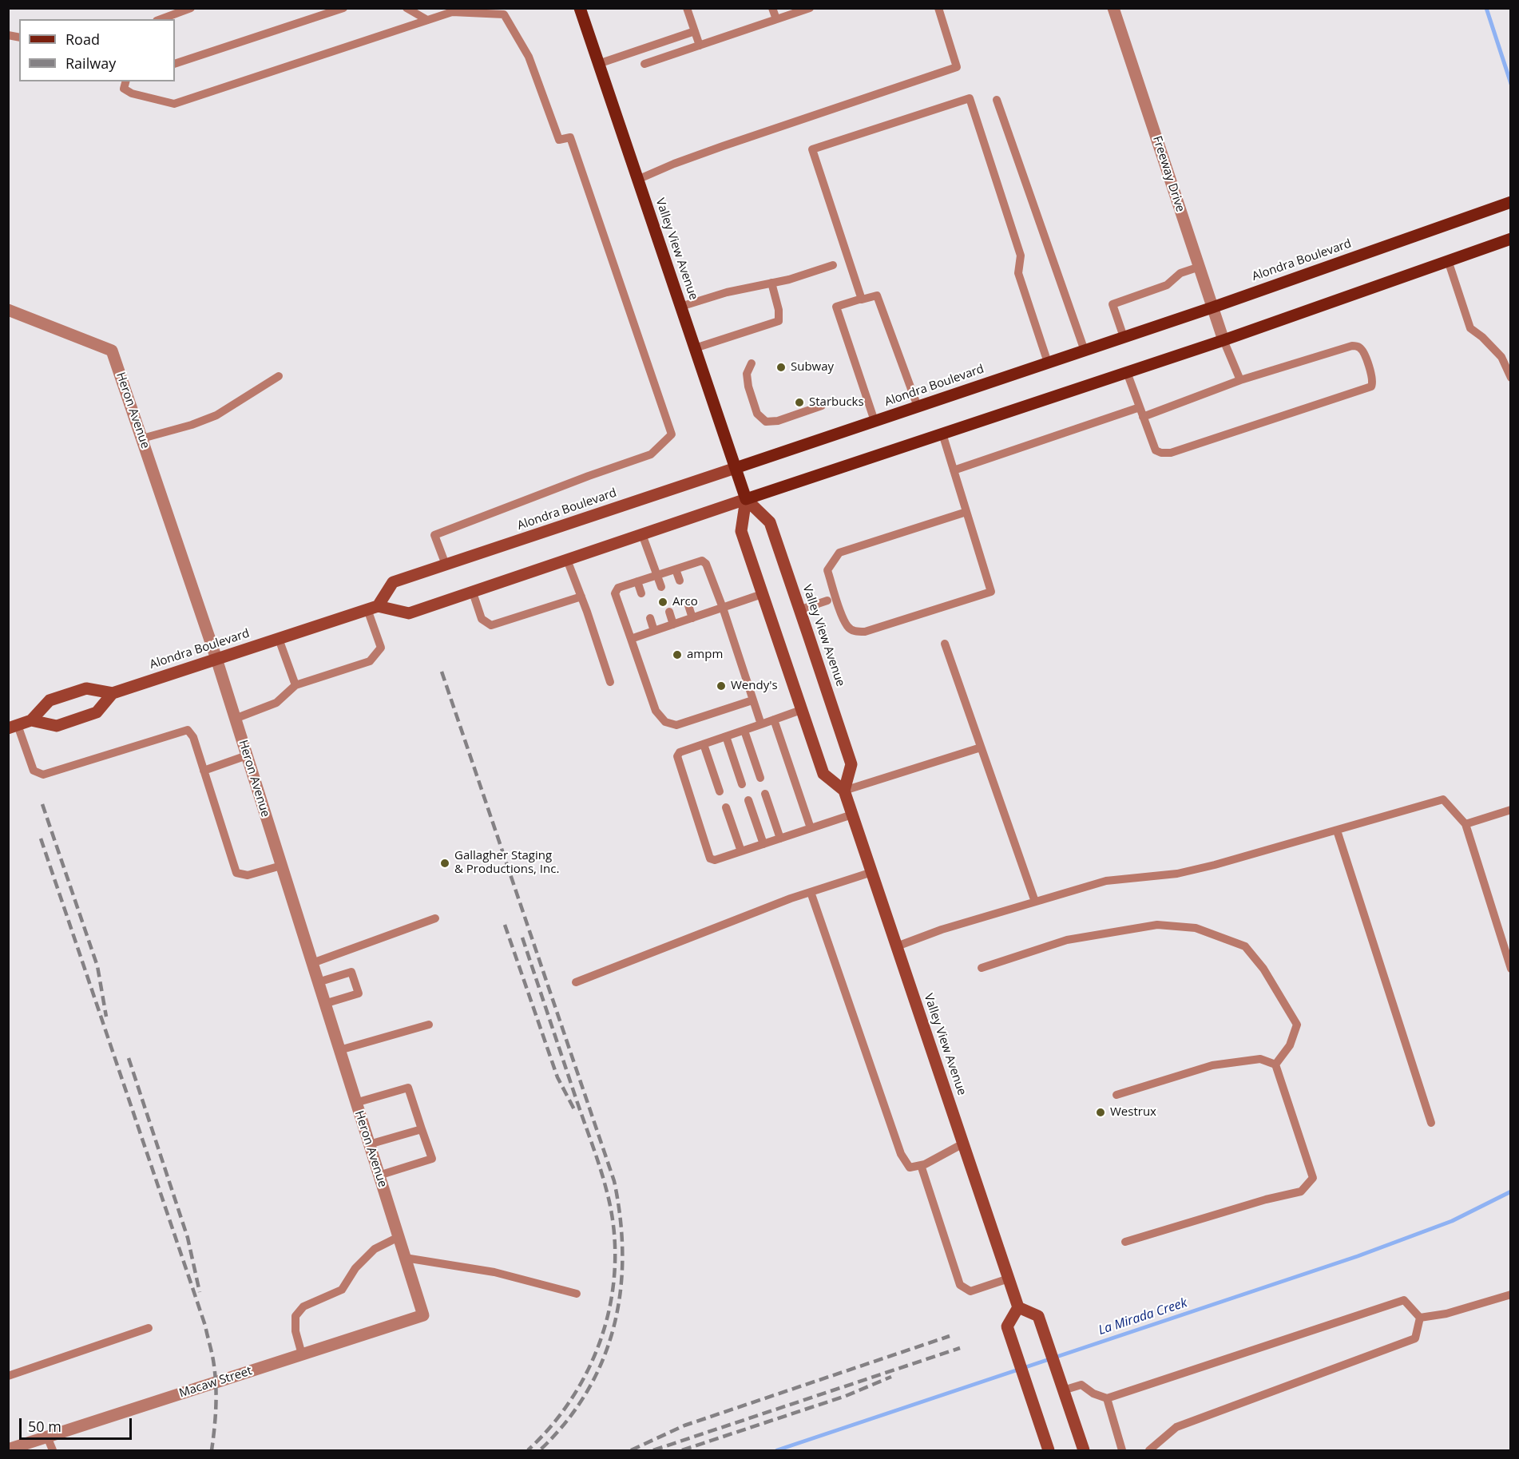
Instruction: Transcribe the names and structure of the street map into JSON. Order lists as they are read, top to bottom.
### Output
{
  "streets": {
    "main road": ["Valley View Avenue", "Alondra Boulevard"],
    "street": ["Freeway Drive", "Heron Avenue", "Macaw Street"]
  },
  "crossings": [
    ["Freeway Drive", "Alondra Boulevard"],
    ["Valley View Avenue", "Alondra Boulevard"],
    ["Alondra Boulevard", "Heron Avenue"],
    ["Heron Avenue", "Macaw Street"]
  ],
  "water": ["La Mirada Creek"],
  "places": [
    "Subway",
    "Starbucks",
    "Arco",
    "ampm",
    "Wendy's",
    "Gallagher Staging & Productions, Inc.",
    "Westrux"
  ],
  "legend": ["Road", "Railway"],
  "scale_bar": "50 m"
}
